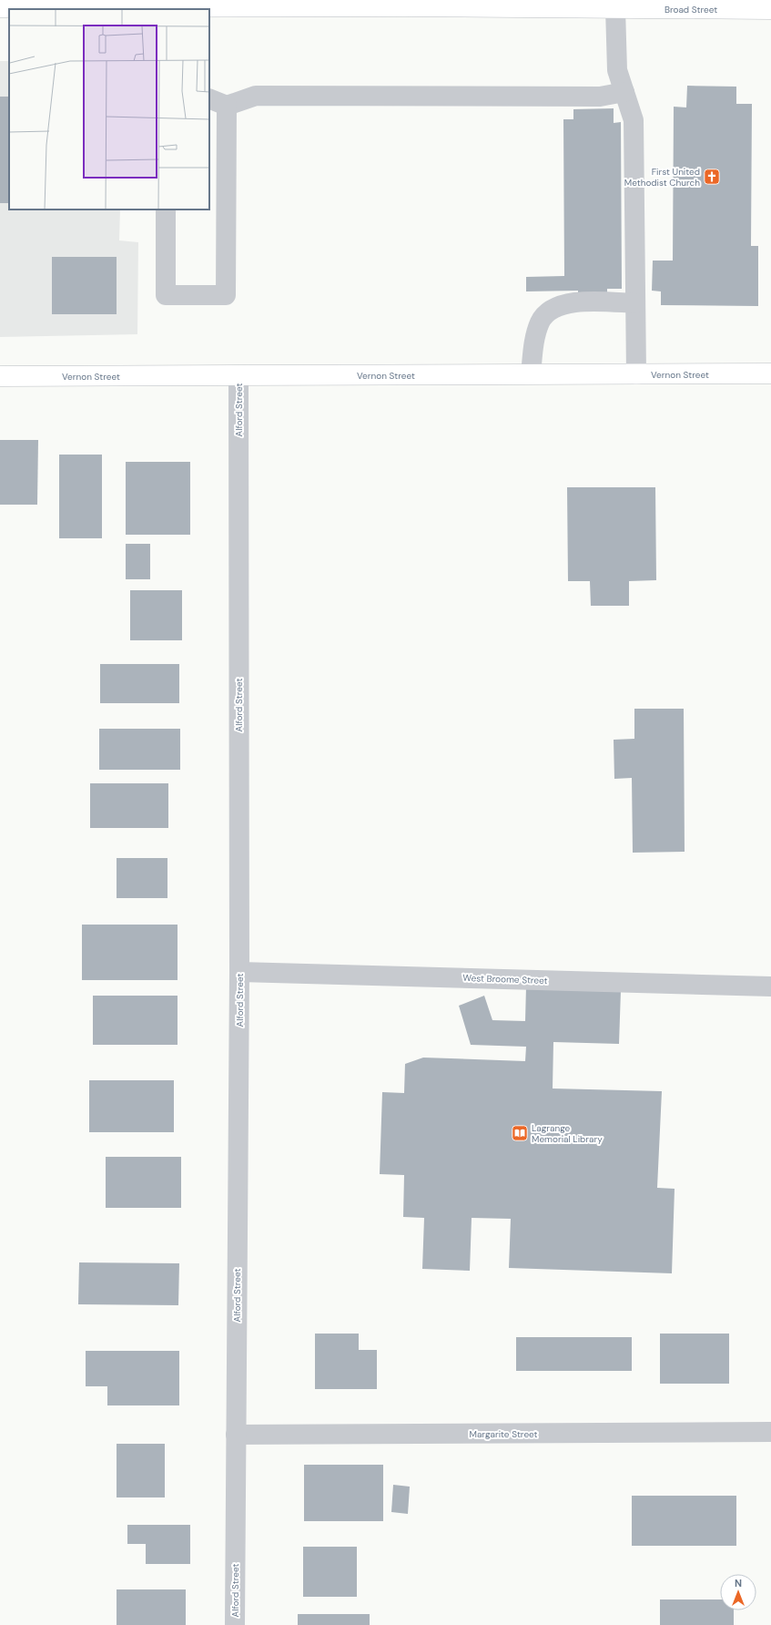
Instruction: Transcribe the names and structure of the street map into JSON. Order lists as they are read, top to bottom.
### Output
{
  "streets": {
    "main road": ["Broad Street", "Vernon Street"],
    "street": ["Alford Street", "West Broome Street", "Margarite Street"]
  },
  "crossings": [
    ["Vernon Street", "Alford Street"],
    ["Alford Street", "West Broome Street"],
    ["Alford Street", "Margarite Street"]
  ],
  "places": {
    "church": ["First United Methodist Church"],
    "library": ["Lagrange Memorial Library"]
  },
  "north": "top"
}
